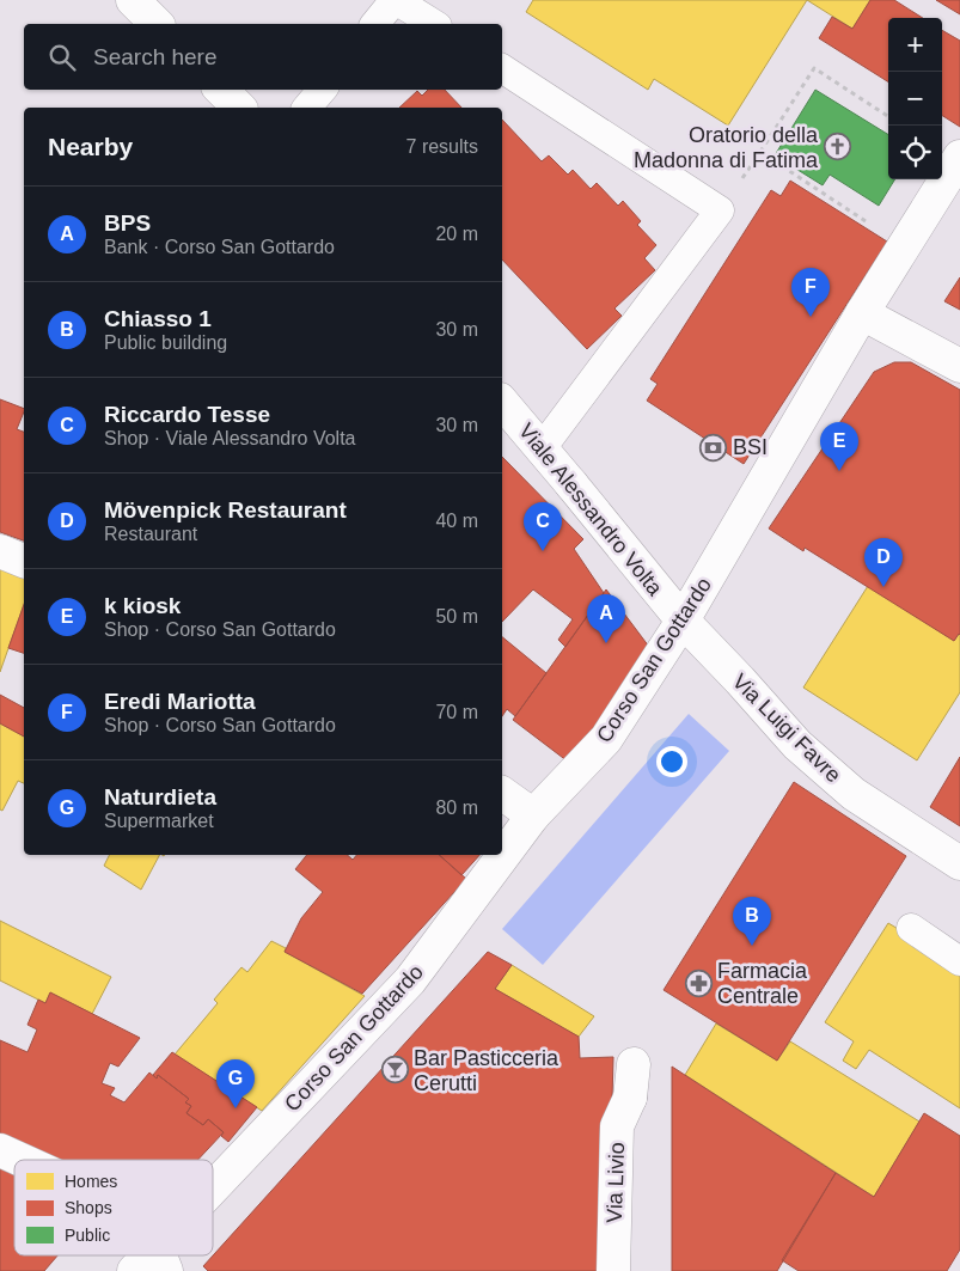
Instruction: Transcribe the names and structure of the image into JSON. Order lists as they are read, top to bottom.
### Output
{
  "streets": {
    "street": [
      "Viale Alessandro Volta",
      "Corso San Gottardo",
      "Via Luigi Favre",
      "Via Livio"
    ]
  },
  "crossings": [
    ["Viale Alessandro Volta", "Corso San Gottardo"],
    ["Viale Alessandro Volta", "Via Luigi Favre"],
    ["Corso San Gottardo", "Via Luigi Favre"]
  ],
  "places": {
    "church": ["Oratorio della Madonna di Fatima"],
    "bank": ["BSI"],
    "pharmacy": ["Farmacia Centrale"],
    "bar": ["Bar Pasticceria Cerutti"]
  },
  "legend": ["Homes", "Shops", "Public"],
  "page": {
    "map_buttons": ["+", "−"],
    "search": "Search here",
    "heading": ["Nearby", "7 results"],
    "list": [
      {
        "mark": "A",
        "name": "BPS",
        "note": "Bank · Corso San Gottardo",
        "value": "20 m"
      },
      {
        "mark": "B",
        "name": "Chiasso 1",
        "note": "Public building",
        "value": "30 m"
      },
      {
        "mark": "C",
        "name": "Riccardo Tesse",
        "note": "Shop · Viale Alessandro Volta",
        "value": "30 m"
      },
      {
        "mark": "D",
        "name": "Mövenpick Restaurant",
        "note": "Restaurant",
        "value": "40 m"
      },
      {
        "mark": "E",
        "name": "k kiosk",
        "note": "Shop · Corso San Gottardo",
        "value": "50 m"
      },
      {
        "mark": "F",
        "name": "Eredi Mariotta",
        "note": "Shop · Corso San Gottardo",
        "value": "70 m"
      },
      {
        "mark": "G",
        "name": "Naturdieta",
        "note": "Supermarket",
        "value": "80 m"
      }
    ],
    "pins": [
      "F",
      "E",
      "C",
      "D",
      "A",
      "B",
      "G"
    ]
  }
}
